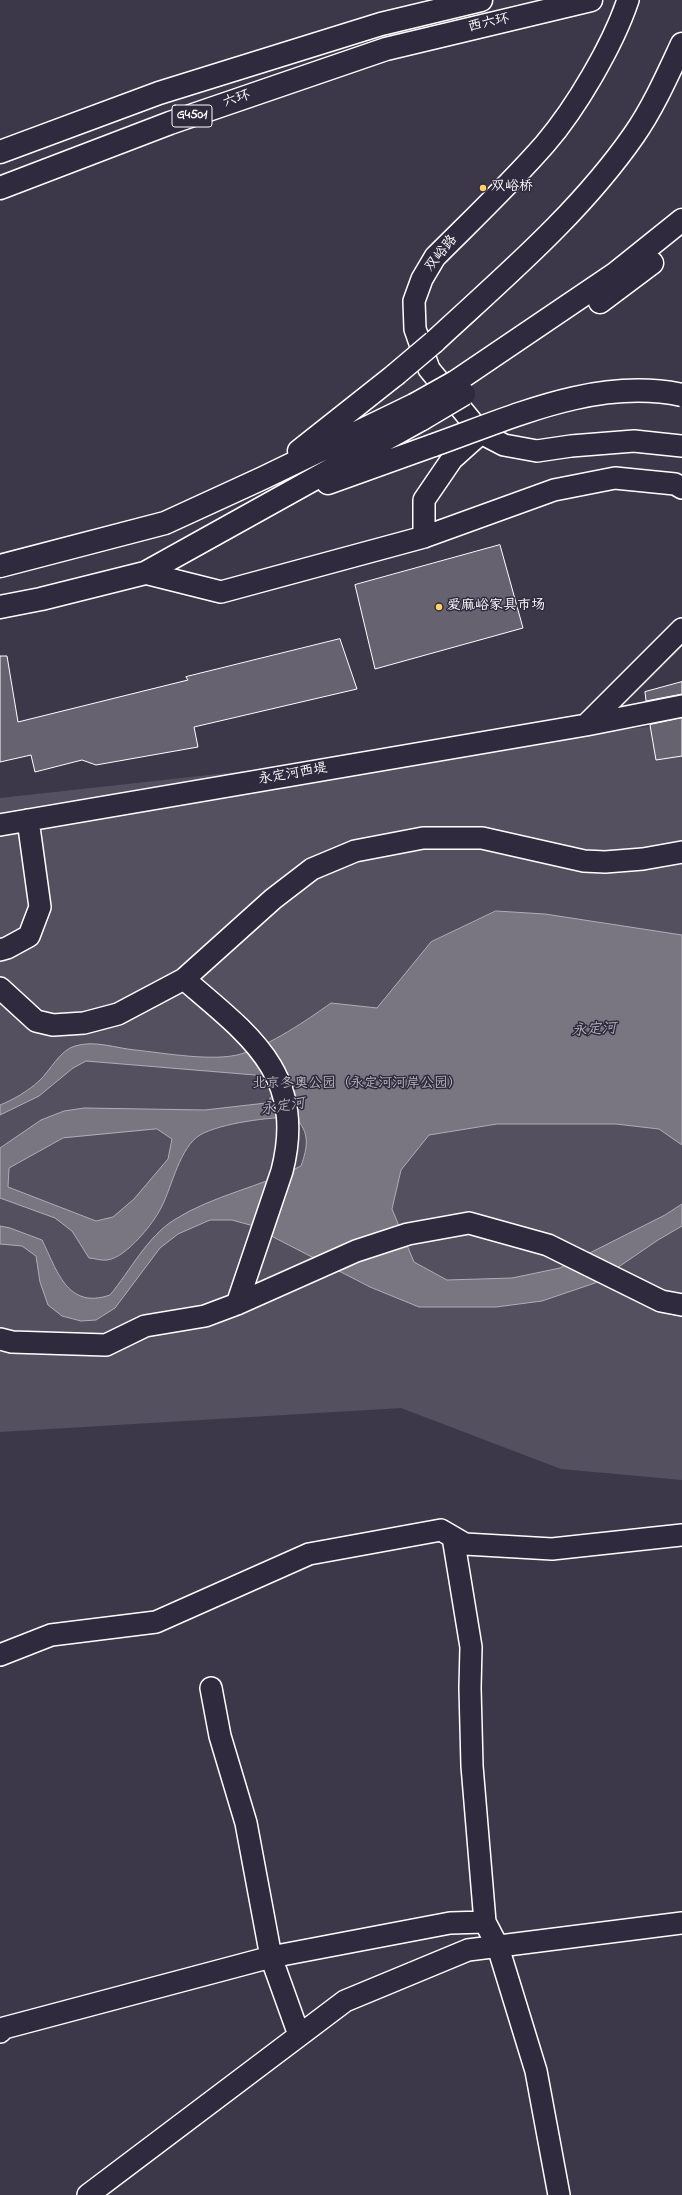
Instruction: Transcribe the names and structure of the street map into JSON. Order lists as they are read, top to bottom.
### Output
{
  "streets": {
    "highway": ["西六环", "六环", "G4501"],
    "street": ["双峪路", "永定河西堤"]
  },
  "crossings": [
    ["西六环", "六环"]
  ],
  "water": ["永定河"],
  "parks": ["北京冬奥公园（永定河河岸公园）"],
  "places": ["双峪桥", "爱麻峪家具市场"]
}
